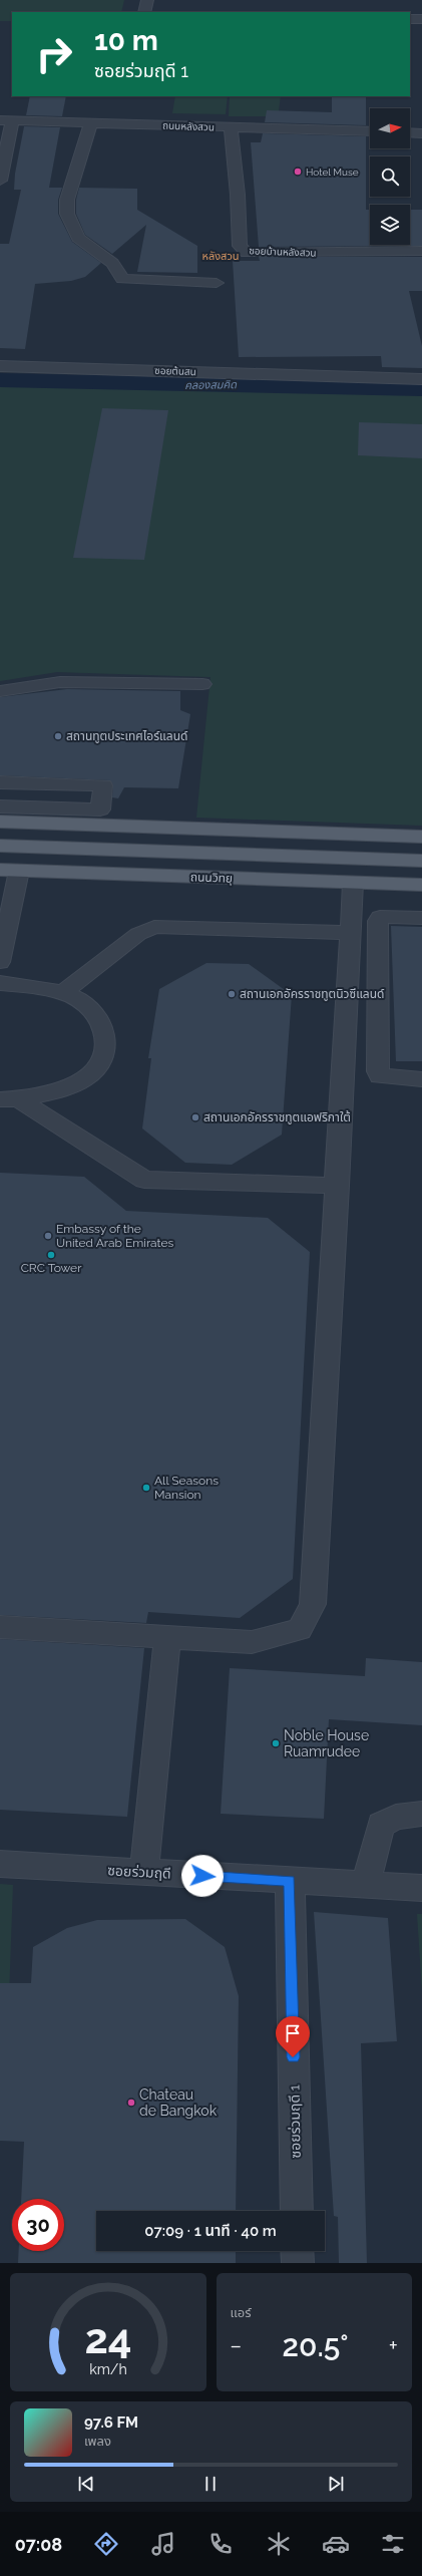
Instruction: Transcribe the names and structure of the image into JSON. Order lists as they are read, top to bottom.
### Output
{
  "streets": {
    "main road": ["ถนนวิทยุ"],
    "street": [
      "ถนนหลังสวน",
      "ซอยบ้านหลังสวน",
      "ซอยต้นสน",
      "ซอยร่วมฤดี",
      "ซอยร่วมฤดี 1"
    ]
  },
  "crossings": [
    ["ถนนหลังสวน", "ซอยบ้านหลังสวน"],
    ["ซอยร่วมฤดี", "ซอยร่วมฤดี 1"]
  ],
  "districts": ["หลังสวน"],
  "water": ["คลองสมคิด"],
  "places": [
    "Hotel Muse",
    "สถานทูตประเทศไอร์แลนด์",
    "สถานเอกอัครราชทูตนิวซีแลนด์",
    "สถานเอกอัครราชทูตแอฟริกาใต้",
    "Embassy of the United Arab Emirates",
    "CRC Tower",
    "All Seasons Mansion",
    "Noble House Ruamrudee",
    "Chateau de Bangkok"
  ],
  "north": "right",
  "page": {
    "turn": ["10 m", "ซอยร่วมฤดี 1"],
    "limit": "30",
    "trip": "07:09 · 1 นาที · 40 m",
    "tile": "แอร์",
    "heat": ["−", "20.5°", "+"],
    "song": ["97.6 FM", "เพลง"],
    "tabs": "07:08",
    "gauge": ["24", "km/h"]
  }
}
